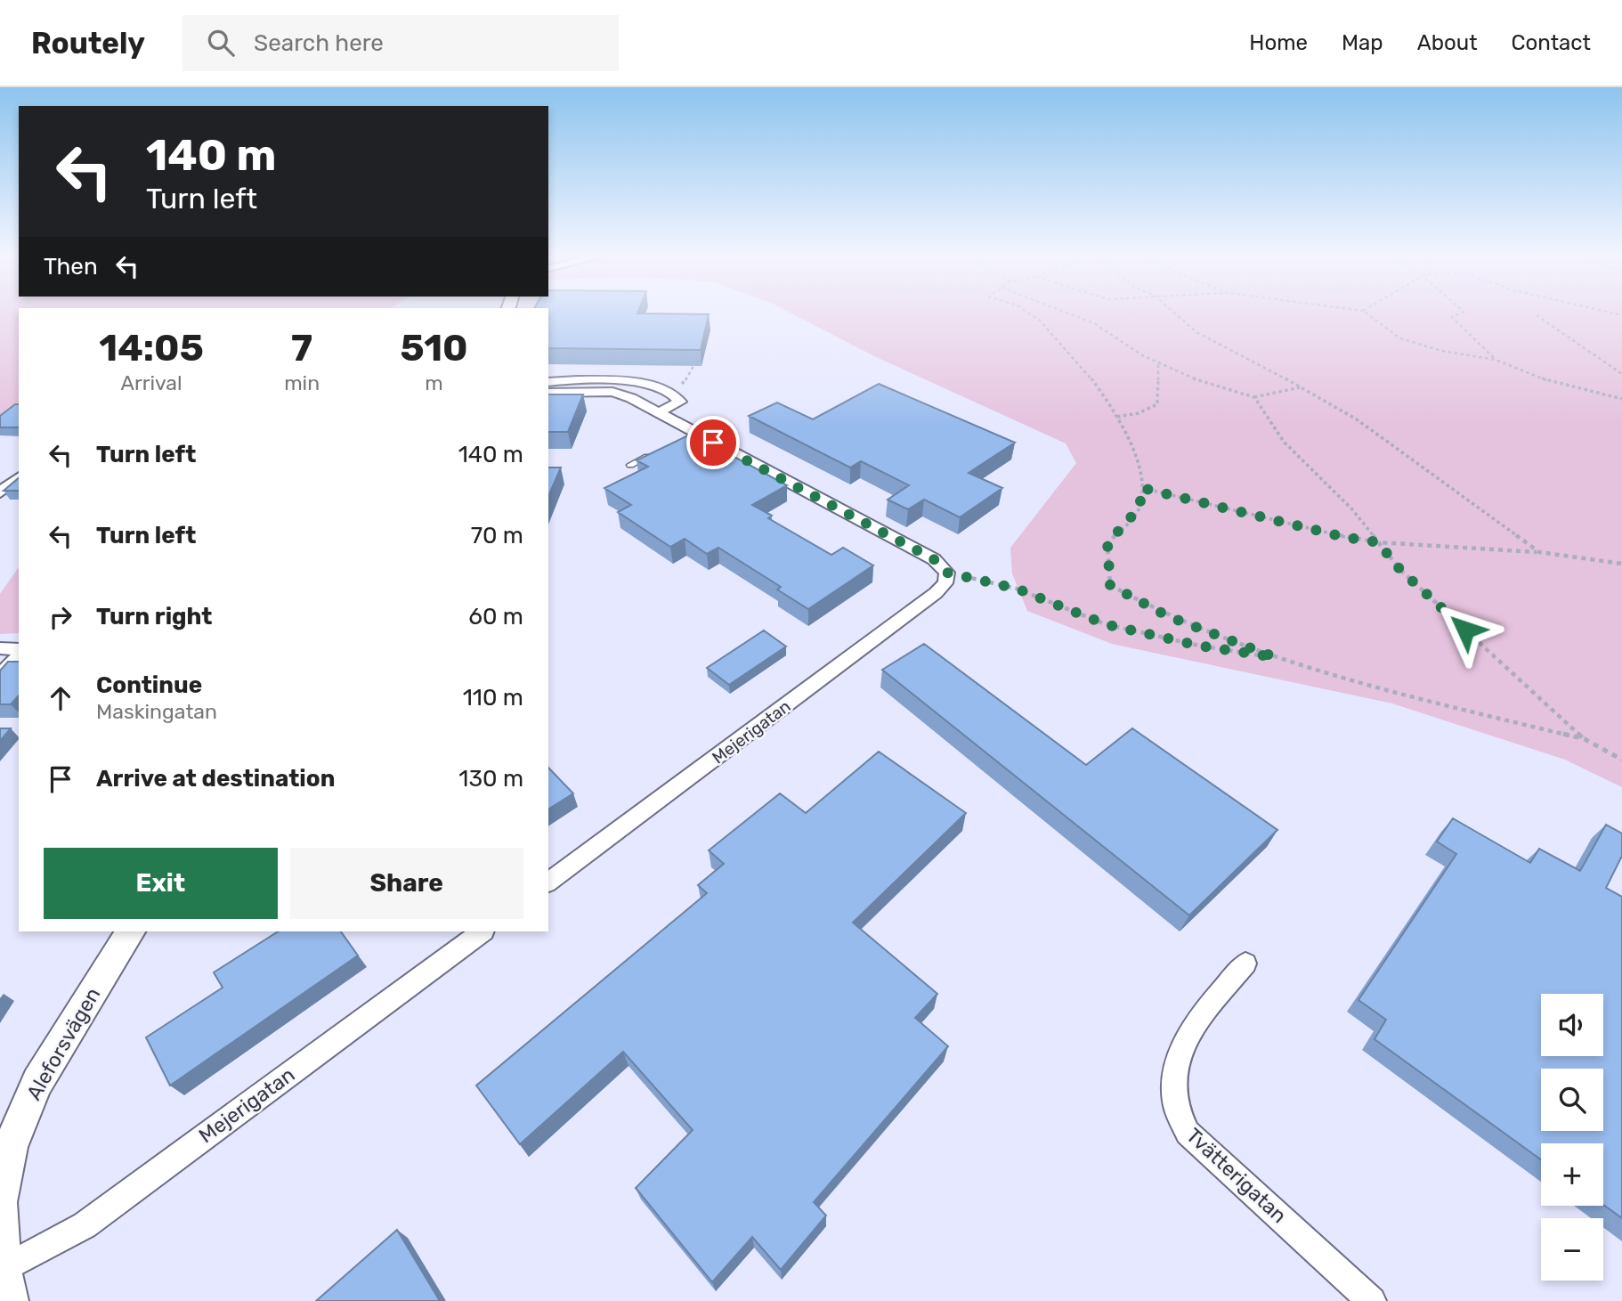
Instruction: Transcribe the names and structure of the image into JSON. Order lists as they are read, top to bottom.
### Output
{
  "streets": {
    "street": ["Mejerigatan", "Aleforsvägen", "Tvätterigatan"]
  },
  "page": {
    "header": "Routely",
    "search": "Search here",
    "nav": [
      "Home",
      "Map",
      "About",
      "Contact"
    ],
    "turn": ["140 m", "Turn left"],
    "then": "Then",
    "eta": [
      "14:05",
      "Arrival",
      "7",
      "min",
      "510",
      "m"
    ],
    "list": [
      {
        "name": "Turn left",
        "value": "140 m"
      },
      {
        "name": "Turn left",
        "value": "70 m"
      },
      {
        "name": "Turn right",
        "value": "60 m"
      },
      {
        "name": "Continue",
        "note": "Maskingatan",
        "value": "110 m"
      },
      {
        "name": "Arrive at destination",
        "value": "130 m"
      }
    ],
    "buttons": ["Exit", "Share"],
    "map_buttons": ["+", "−"]
  }
}
